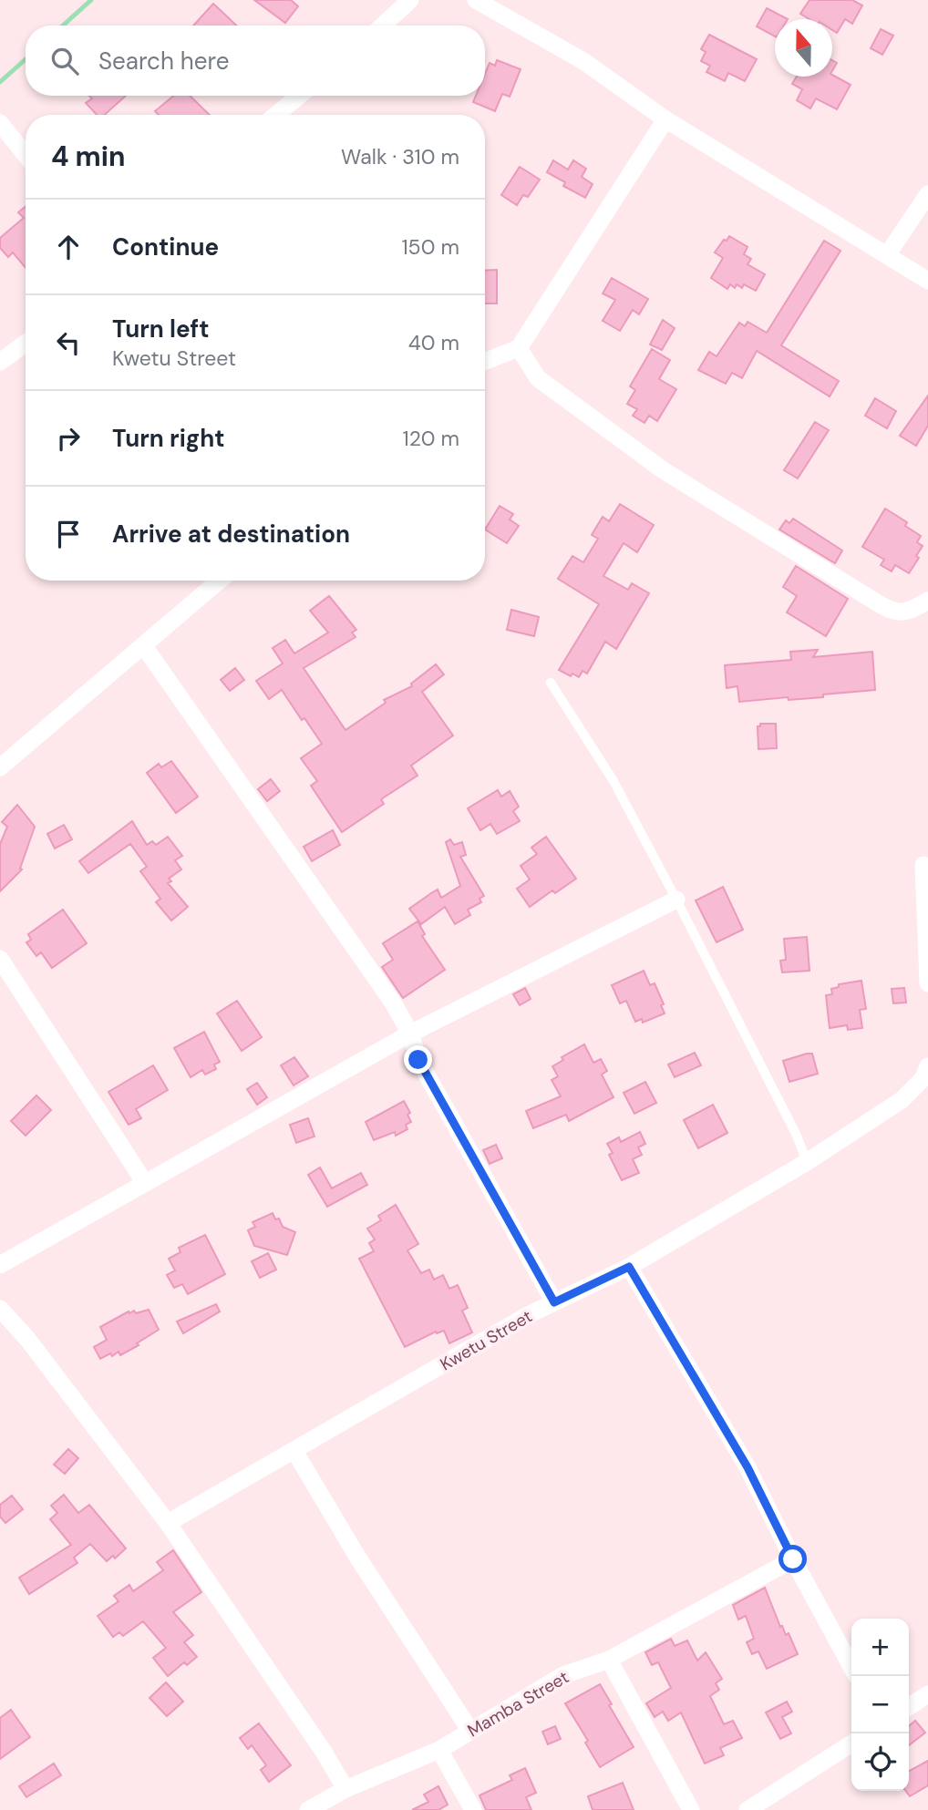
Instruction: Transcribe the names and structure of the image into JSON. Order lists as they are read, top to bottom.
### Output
{
  "streets": {
    "street": ["Kwetu Street", "Mamba Street"]
  },
  "north": "top",
  "page": {
    "search": "Search here",
    "heading": ["4 min", "Walk · 310 m"],
    "list": [
      ["Continue", "150 m"],
      ["Turn left", "Kwetu Street", "40 m"],
      ["Turn right", "120 m"],
      "Arrive at destination"
    ],
    "map_buttons": ["+", "−"]
  }
}
